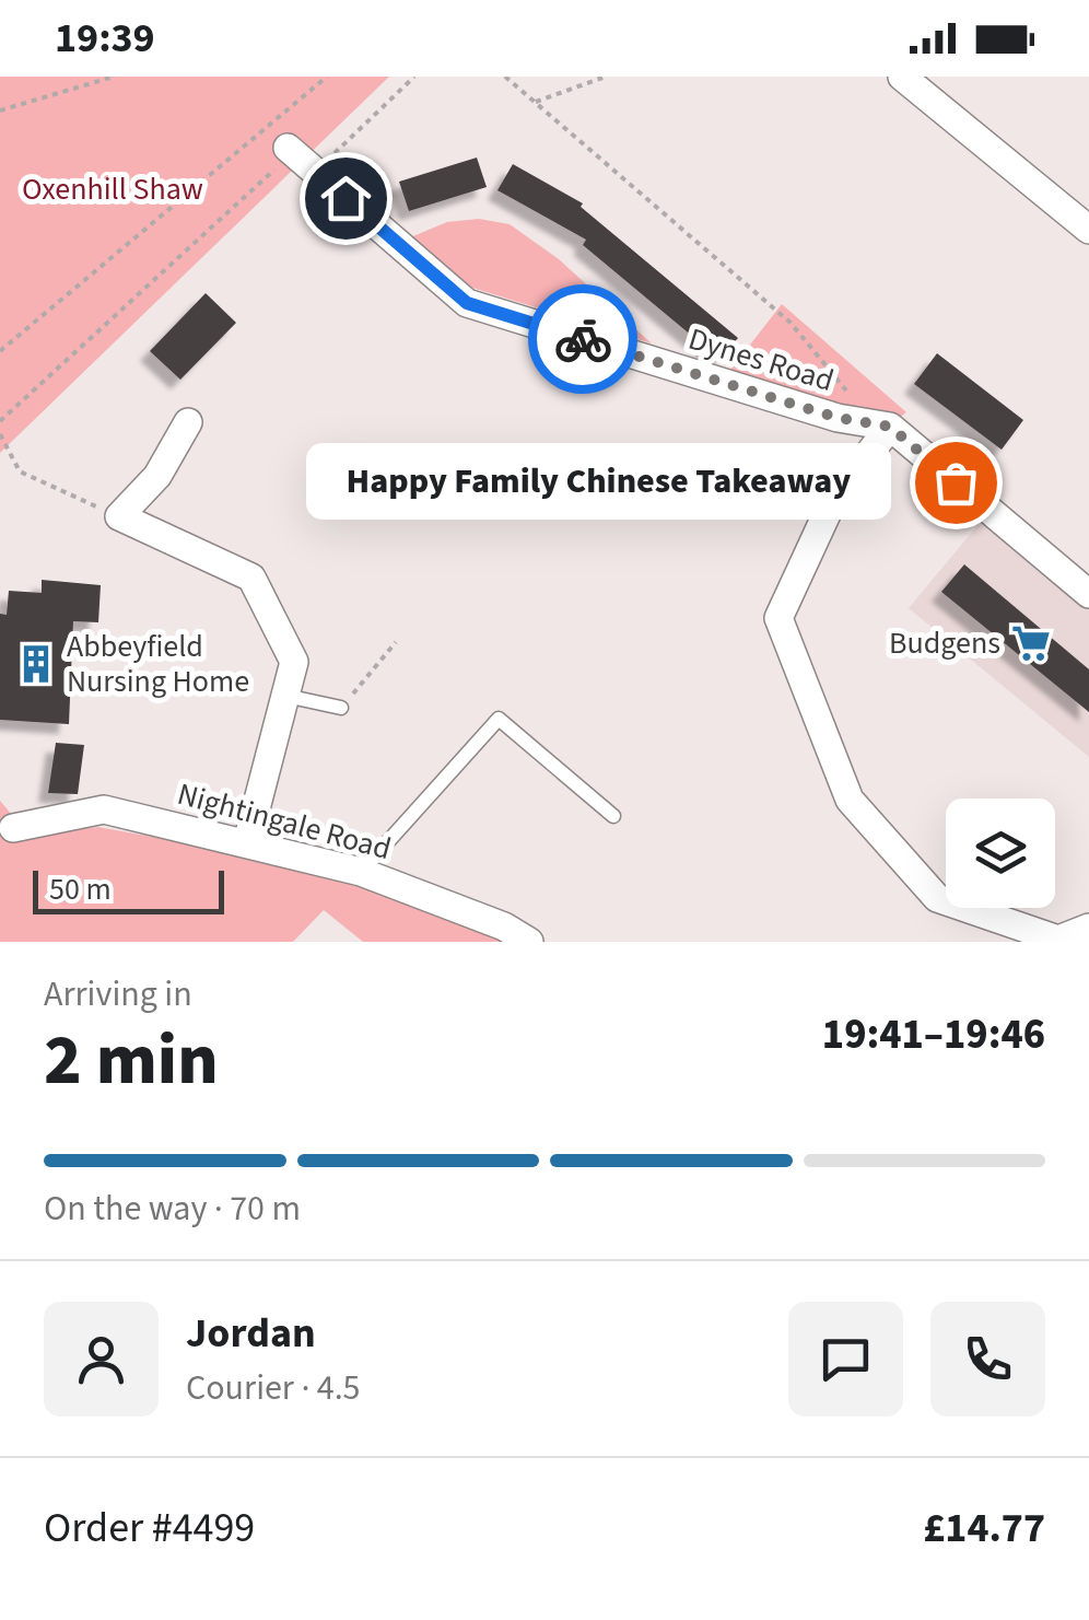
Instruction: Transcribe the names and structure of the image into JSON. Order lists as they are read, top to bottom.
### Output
{
  "streets": {
    "street": ["Dynes Road", "Nightingale Road"]
  },
  "parks": ["Oxenhill Shaw"],
  "places": {
    "other": ["Happy Family Chinese Takeaway"],
    "supermarket": ["Budgens"],
    "building": ["Abbeyfield Nursing Home"]
  },
  "scale_bar": "50 m",
  "page": {
    "status": "19:39",
    "bubble": "Happy Family Chinese Takeaway",
    "scale": "50 m",
    "heading": ["2 min", "Arriving in", "19:41–19:46"],
    "panel": [
      "Jordan",
      "Courier · 4.5",
      "Order #4499",
      "£14.77"
    ],
    "bar": "On the way · 70 m"
  }
}
